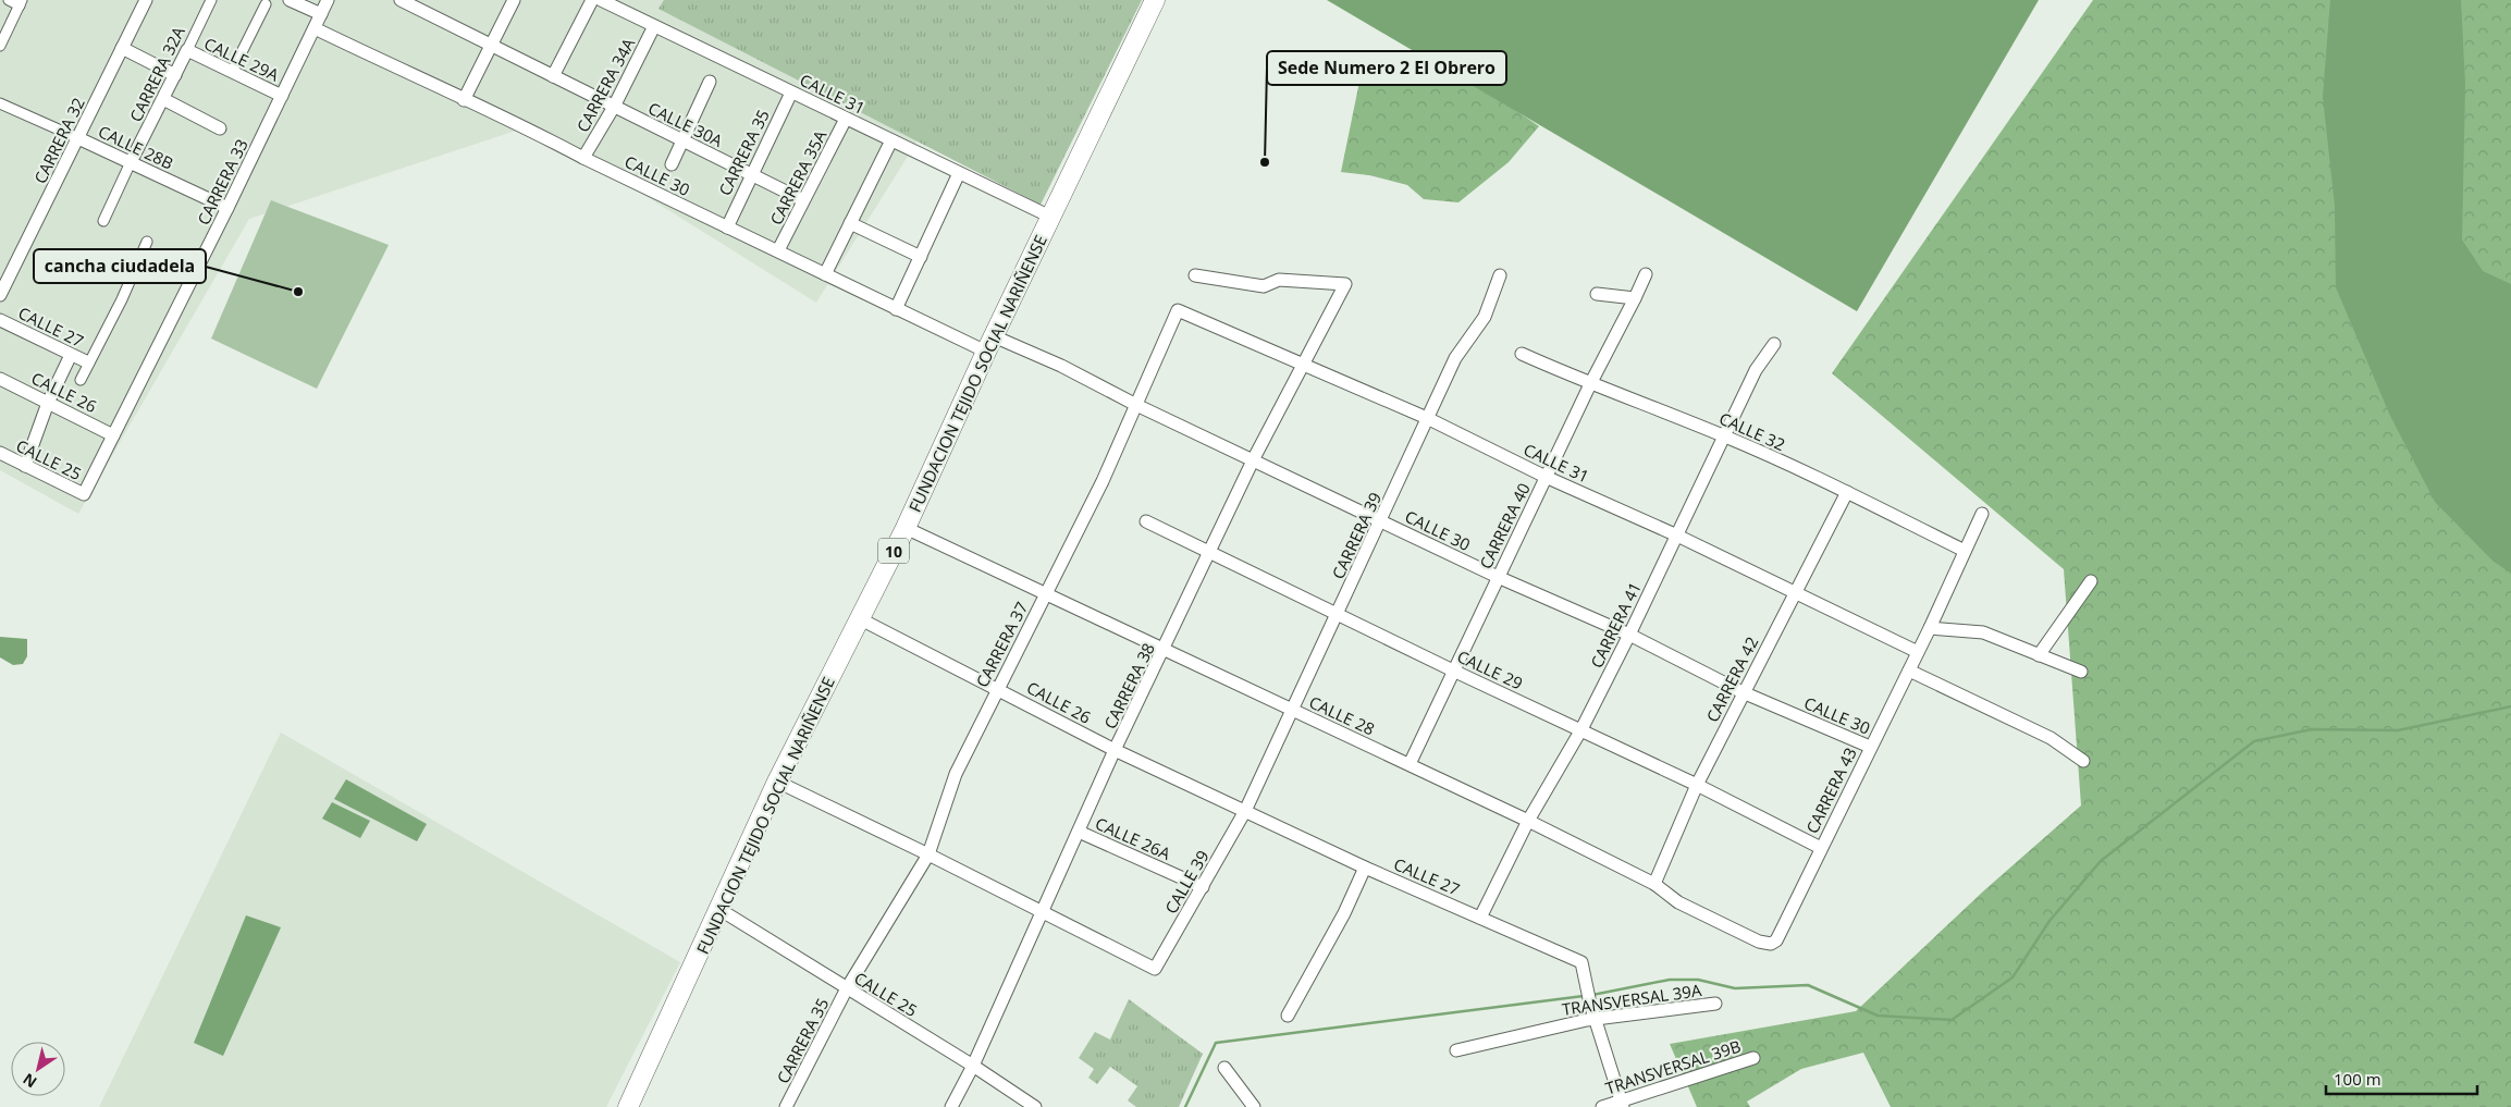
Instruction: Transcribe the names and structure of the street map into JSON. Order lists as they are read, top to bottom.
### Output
{
  "streets": {
    "main road": ["FUNDACION TEJIDO SOCIAL NARIÑENSE", "10"],
    "street": [
      "CALLE 29A",
      "CARRERA 32A",
      "CARRERA 34A",
      "CALLE 31",
      "CALLE 30A",
      "CARRERA 32",
      "CALLE 28B",
      "CARRERA 35",
      "CALLE 30",
      "CARRERA 35A",
      "CARRERA 33",
      "CALLE 27",
      "CALLE 26",
      "CALLE 32",
      "CALLE 25",
      "CARRERA 40",
      "CARRERA 39",
      "CARRERA 41",
      "CARRERA 37",
      "CALLE 29",
      "CARRERA 42",
      "CARRERA 38",
      "CALLE 28",
      "CARRERA 43",
      "CALLE 26A",
      "CALLE 39",
      "TRANSVERSAL 39A",
      "TRANSVERSAL 39B"
    ]
  },
  "crossings": [
    ["CALLE 29A", "CARRERA 32A"],
    ["CALLE 29A", "CARRERA 33"],
    ["CARRERA 32A", "CALLE 28B"],
    ["CARRERA 34A", "CALLE 31"],
    ["CARRERA 34A", "CALLE 30A"],
    ["CARRERA 34A", "CALLE 30"],
    ["CALLE 31", "CARRERA 35"],
    ["CALLE 31", "CARRERA 35A"],
    ["CALLE 31", "FUNDACION TEJIDO SOCIAL NARIÑENSE"],
    ["CALLE 31", "CARRERA 40"],
    ["CALLE 31", "CARRERA 39"],
    ["CALLE 31", "CARRERA 41"],
    ["CALLE 31", "CARRERA 37"],
    ["CALLE 31", "CARRERA 42"],
    ["CALLE 31", "CARRERA 38"],
    ["CALLE 31", "CARRERA 43"],
    ["CALLE 30A", "CARRERA 35"],
    ["CALLE 30A", "CARRERA 35A"],
    ["CARRERA 32", "CALLE 28B"],
    ["CALLE 28B", "CARRERA 33"],
    ["CARRERA 35", "CALLE 30"],
    ["CARRERA 35", "CALLE 25"],
    ["CARRERA 35", "CARRERA 37"],
    ["CALLE 30", "CARRERA 35A"],
    ["CALLE 30", "CARRERA 33"],
    ["CALLE 30", "FUNDACION TEJIDO SOCIAL NARIÑENSE"],
    ["CALLE 30", "CARRERA 40"],
    ["CALLE 30", "CARRERA 39"],
    ["CALLE 30", "CARRERA 41"],
    ["CALLE 30", "CARRERA 37"],
    ["CALLE 30", "CARRERA 42"],
    ["CALLE 30", "CARRERA 38"],
    ["CALLE 30", "CARRERA 43"],
    ["CARRERA 33", "CALLE 26"],
    ["CARRERA 33", "CALLE 25"],
    ["CALLE 27", "CALLE 26"],
    ["CALLE 27", "CARRERA 39"],
    ["CALLE 27", "CARRERA 41"],
    ["CALLE 27", "CALLE 39"],
    ["CALLE 27", "TRANSVERSAL 39A"],
    ["FUNDACION TEJIDO SOCIAL NARIÑENSE", "CALLE 26"],
    ["FUNDACION TEJIDO SOCIAL NARIÑENSE", "CALLE 25"],
    ["FUNDACION TEJIDO SOCIAL NARIÑENSE", "CALLE 28"],
    ["CALLE 26", "CARRERA 39"],
    ["CALLE 26", "CARRERA 37"],
    ["CALLE 26", "CARRERA 38"],
    ["CALLE 26", "CALLE 39"],
    ["CALLE 32", "CARRERA 40"],
    ["CALLE 32", "CARRERA 41"],
    ["CALLE 32", "CARRERA 42"],
    ["CALLE 32", "CARRERA 43"],
    ["CALLE 25", "CARRERA 37"],
    ["CALLE 25", "CARRERA 38"],
    ["CARRERA 40", "CALLE 29"],
    ["CARRERA 40", "CALLE 28"],
    ["CARRERA 39", "CALLE 29"],
    ["CARRERA 39", "CALLE 28"],
    ["CARRERA 39", "CALLE 39"],
    ["CARRERA 41", "CALLE 29"],
    ["CARRERA 41", "CALLE 28"],
    ["CARRERA 37", "CALLE 28"],
    ["CALLE 29", "CARRERA 42"],
    ["CALLE 29", "CARRERA 38"],
    ["CALLE 29", "CARRERA 43"],
    ["CARRERA 42", "CALLE 28"],
    ["CARRERA 38", "CALLE 28"],
    ["CARRERA 38", "CALLE 26A"],
    ["CARRERA 38", "CALLE 39"],
    ["CALLE 28", "CARRERA 43"],
    ["CALLE 26A", "CALLE 39"]
  ],
  "places": ["Sede Numero 2 El Obrero", "cancha ciudadela"],
  "scale_bar": "100 m",
  "north": "bottom left"
}
